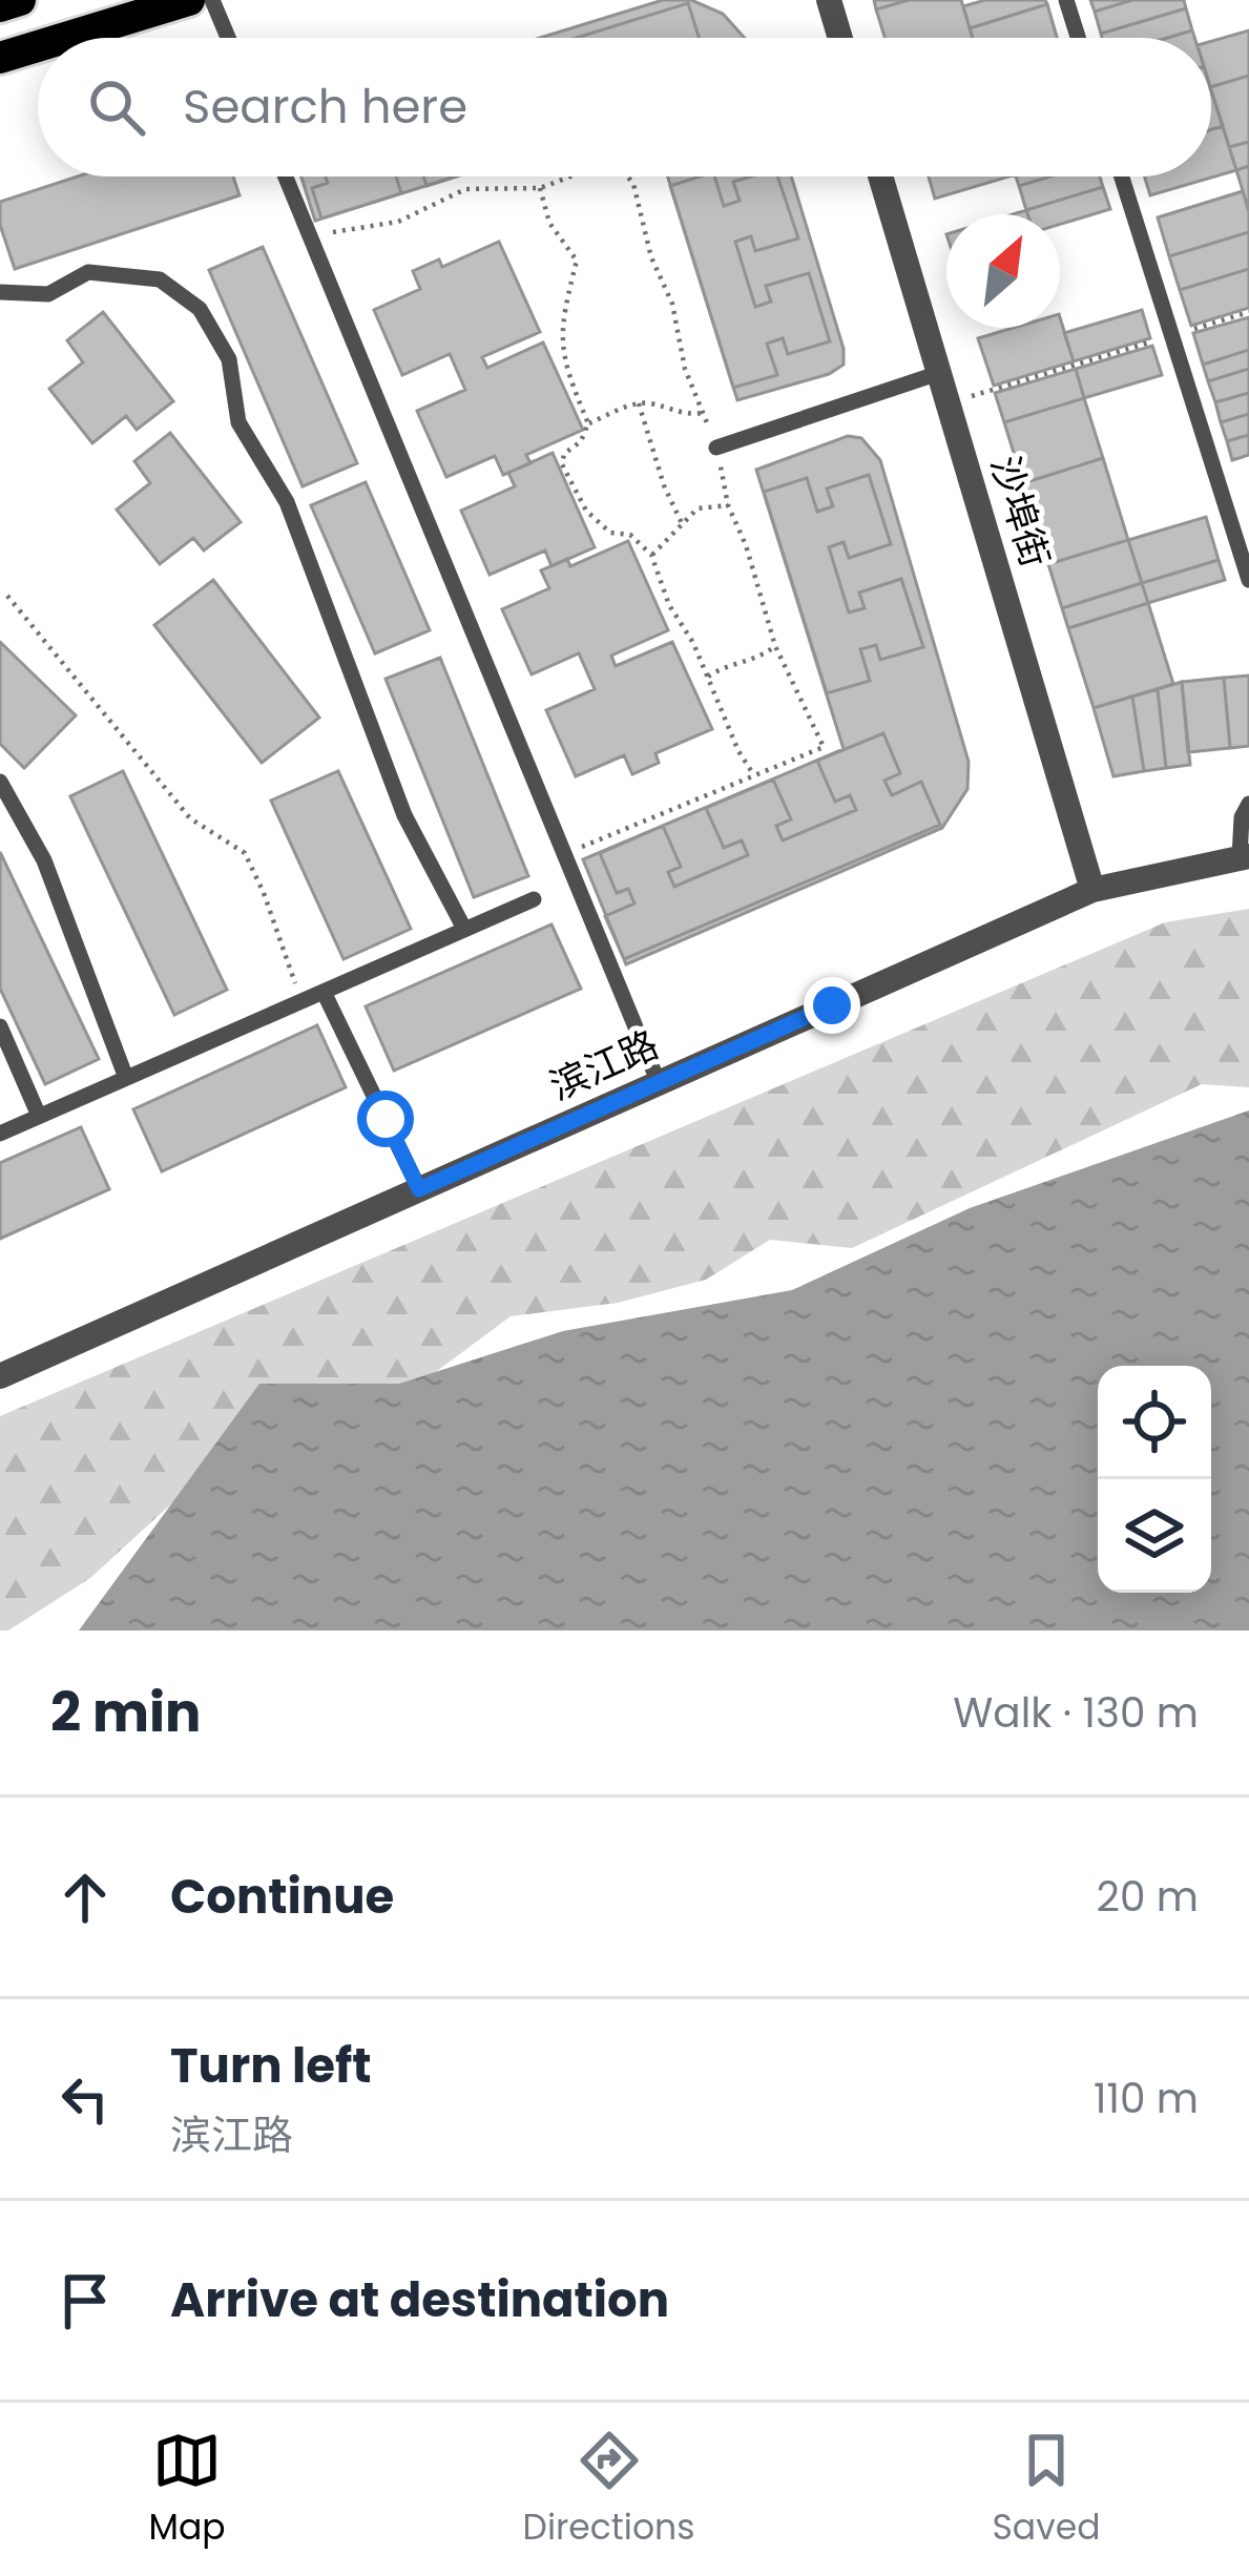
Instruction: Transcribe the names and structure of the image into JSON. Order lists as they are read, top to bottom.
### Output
{
  "streets": {
    "street": ["沙埠街", "滨江路"]
  },
  "crossings": [
    ["沙埠街", "滨江路"]
  ],
  "north": "top right",
  "page": {
    "search": "Search here",
    "heading": ["2 min", "Walk · 130 m"],
    "list": [
      ["Continue", "20 m"],
      ["Turn left", "滨江路", "110 m"],
      "Arrive at destination"
    ],
    "nav": ["Map", "Directions", "Saved"]
  }
}
